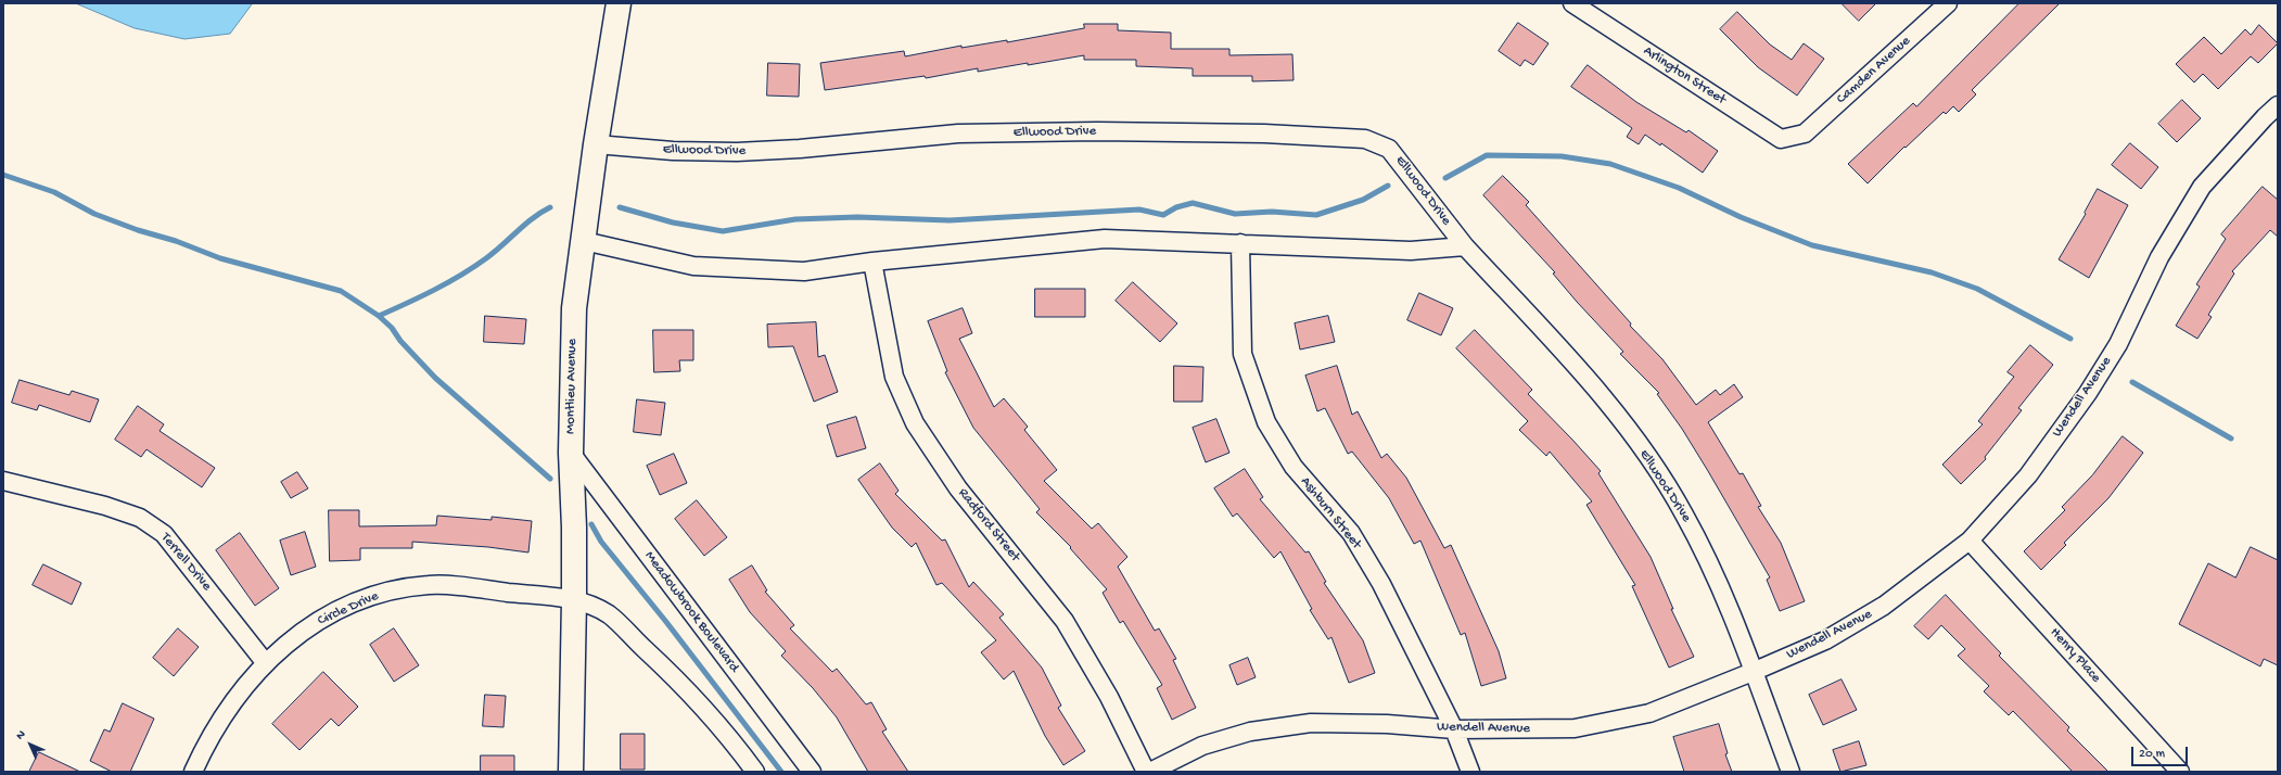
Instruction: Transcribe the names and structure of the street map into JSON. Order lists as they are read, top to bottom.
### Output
{
  "streets": {
    "street": [
      "Camden Avenue",
      "Arlington Street",
      "Ellwood Drive",
      "Montlieu Avenue",
      "Wendell Avenue",
      "Ashburn Street",
      "Radford Street",
      "Terrell Drive",
      "Circle Drive",
      "Meadowbrook Boulevard",
      "Henry Place"
    ]
  },
  "crossings": [
    ["Camden Avenue", "Arlington Street"],
    ["Ellwood Drive", "Montlieu Avenue"],
    ["Ellwood Drive", "Wendell Avenue"],
    ["Ellwood Drive", "Ashburn Street"],
    ["Ellwood Drive", "Radford Street"],
    ["Montlieu Avenue", "Circle Drive"],
    ["Montlieu Avenue", "Meadowbrook Boulevard"],
    ["Wendell Avenue", "Ashburn Street"],
    ["Wendell Avenue", "Henry Place"],
    ["Terrell Drive", "Circle Drive"]
  ],
  "scale_bar": "20 m",
  "north": "top left"
}
